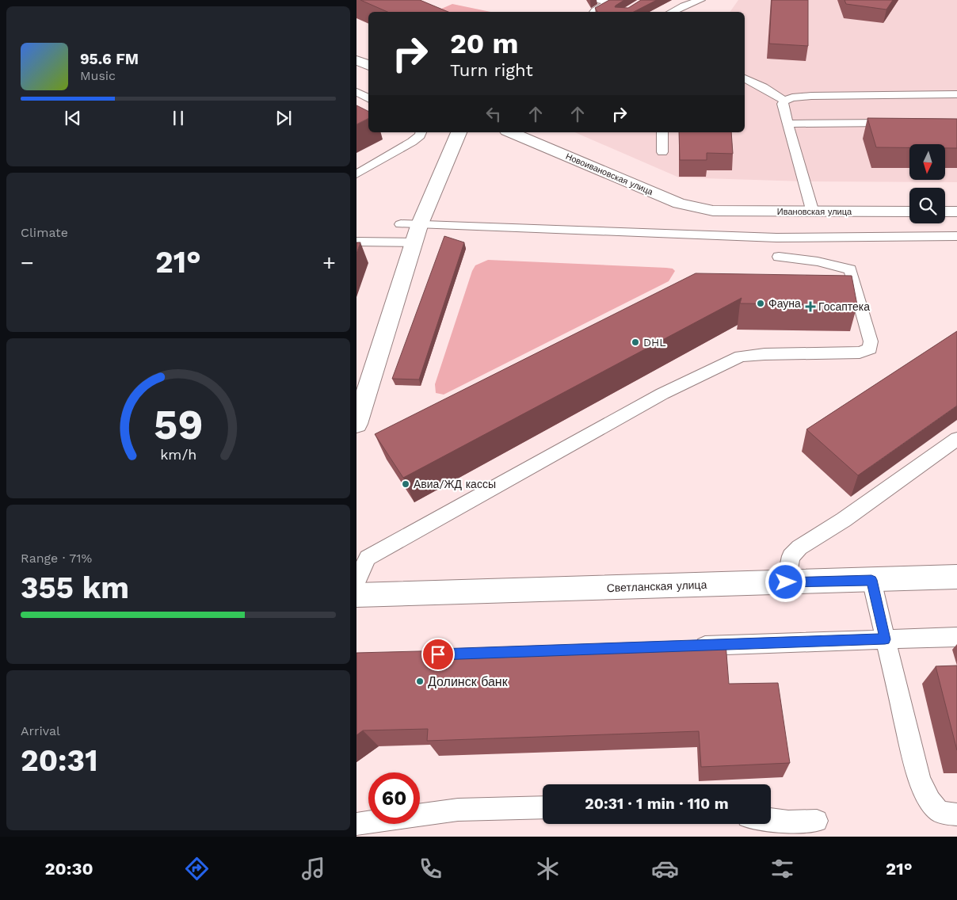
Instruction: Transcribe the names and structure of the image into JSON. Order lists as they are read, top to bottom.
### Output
{
  "streets": {
    "main road": ["Новоивановская улица", "Ивановская улица", "Светланская улица"]
  },
  "crossings": [
    ["Новоивановская улица", "Ивановская улица"]
  ],
  "places": {
    "other": [
      "Фауна",
      "DHL",
      "Авиа/ЖД кассы",
      "Долинск банк"
    ],
    "health": ["Госаптека"]
  },
  "north": "bottom",
  "page": {
    "turn": ["20 m", "Turn right"],
    "song": ["95.6 FM", "Music"],
    "tile": [
      "Climate",
      ["Range · 71%", "355 km"],
      ["Arrival", "20:31"]
    ],
    "heat": ["−", "21°", "+"],
    "limit": "60",
    "trip": "20:31 · 1 min · 110 m",
    "tabs": ["20:30", "21°"],
    "gauge": ["59", "km/h"]
  }
}
